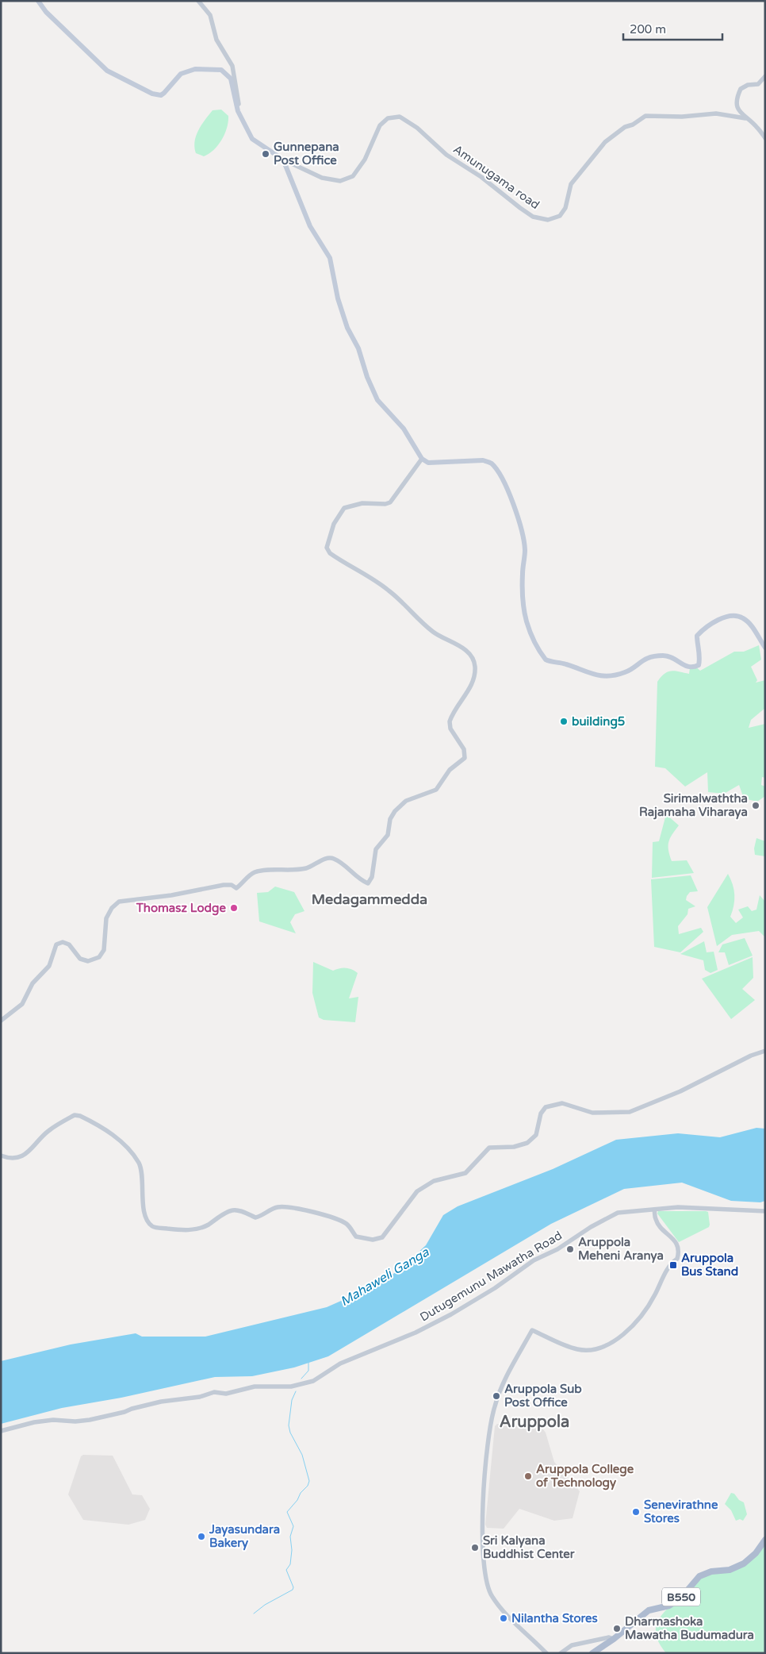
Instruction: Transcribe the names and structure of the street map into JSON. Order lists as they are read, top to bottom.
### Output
{
  "streets": {
    "main road": ["B550"],
    "street": ["Amunugama road", "Dutugemunu Mawatha Road"]
  },
  "districts": ["Medagammedda", "Aruppola"],
  "water": ["Mahaweli Ganga"],
  "places": {
    "other": [
      "Gunnepana Post Office",
      "building5",
      "Sirimalwaththa Rajamaha Viharaya",
      "Thomasz Lodge",
      "Aruppola Meheni Aranya",
      "Aruppola Sub Post Office",
      "Aruppola College of Technology",
      "Senevirathne Stores",
      "Jayasundara Bakery",
      "Sri Kalyana Buddhist Center",
      "Nilantha Stores",
      "Dharmashoka Mawatha Budumadura"
    ],
    "transit": ["Aruppola Bus Stand"]
  },
  "scale_bar": "200 m"
}
